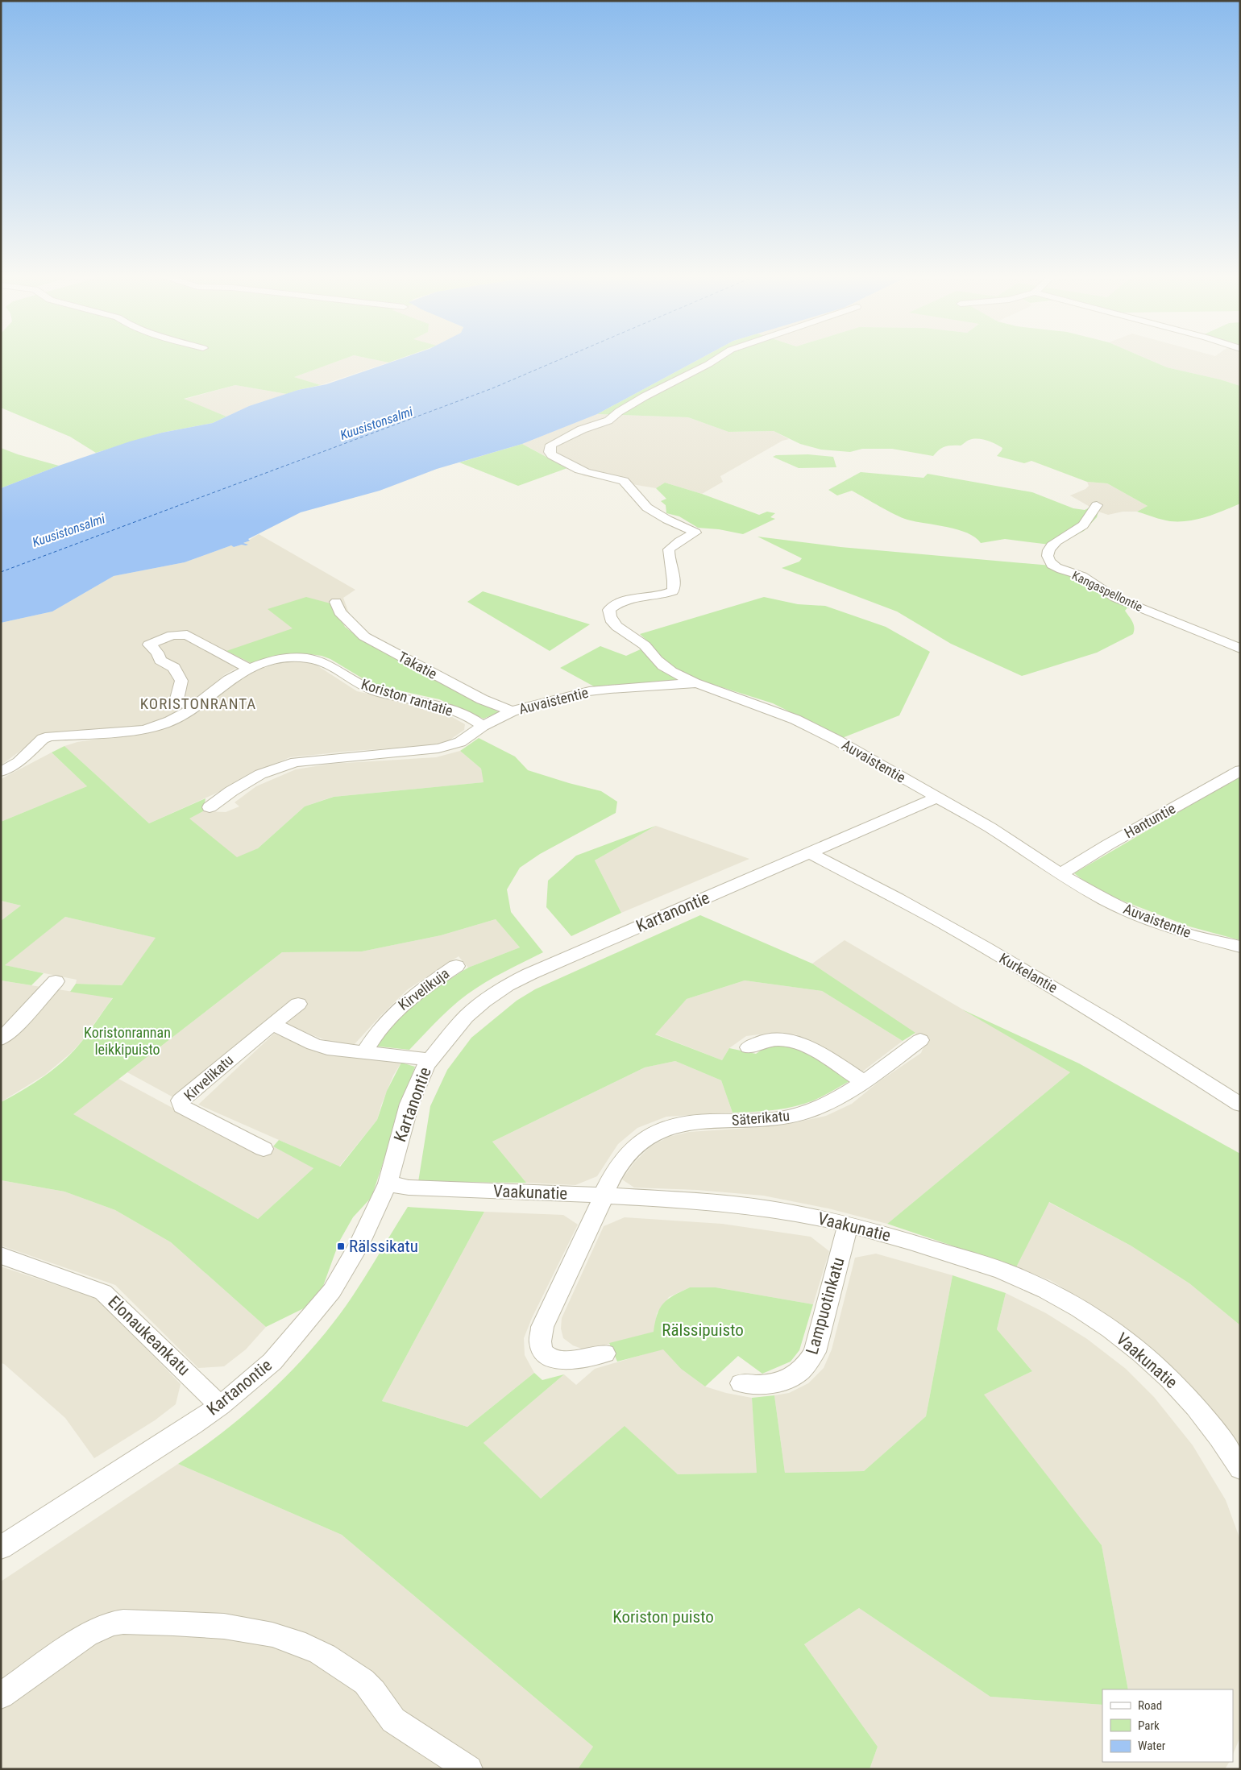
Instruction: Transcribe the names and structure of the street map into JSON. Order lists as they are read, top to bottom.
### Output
{
  "streets": {
    "street": [
      "Kangaspellontie",
      "Takatie",
      "Koriston rantatie",
      "Auvaistentie",
      "Hantuntie",
      "Kartanontie",
      "Kurkelantie",
      "Kirvelikuja",
      "Kirvelikatu",
      "Säterikatu",
      "Vaakunatie",
      "Lampuotinkatu",
      "Elonaukeankatu"
    ]
  },
  "crossings": [
    ["Takatie", "Auvaistentie"],
    ["Koriston rantatie", "Auvaistentie"],
    ["Auvaistentie", "Hantuntie"],
    ["Auvaistentie", "Kartanontie"],
    ["Kartanontie", "Kurkelantie"],
    ["Kartanontie", "Vaakunatie"],
    ["Kartanontie", "Elonaukeankatu"],
    ["Säterikatu", "Vaakunatie"],
    ["Vaakunatie", "Lampuotinkatu"]
  ],
  "districts": ["KORISTONRANTA"],
  "water": ["Kuusistonsalmi"],
  "parks": ["Koristonrannan leikkipuisto", "Rälssipuisto", "Koriston puisto"],
  "places": {
    "transit": ["Rälssikatu"]
  },
  "legend": ["Road", "Park", "Water"]
}
